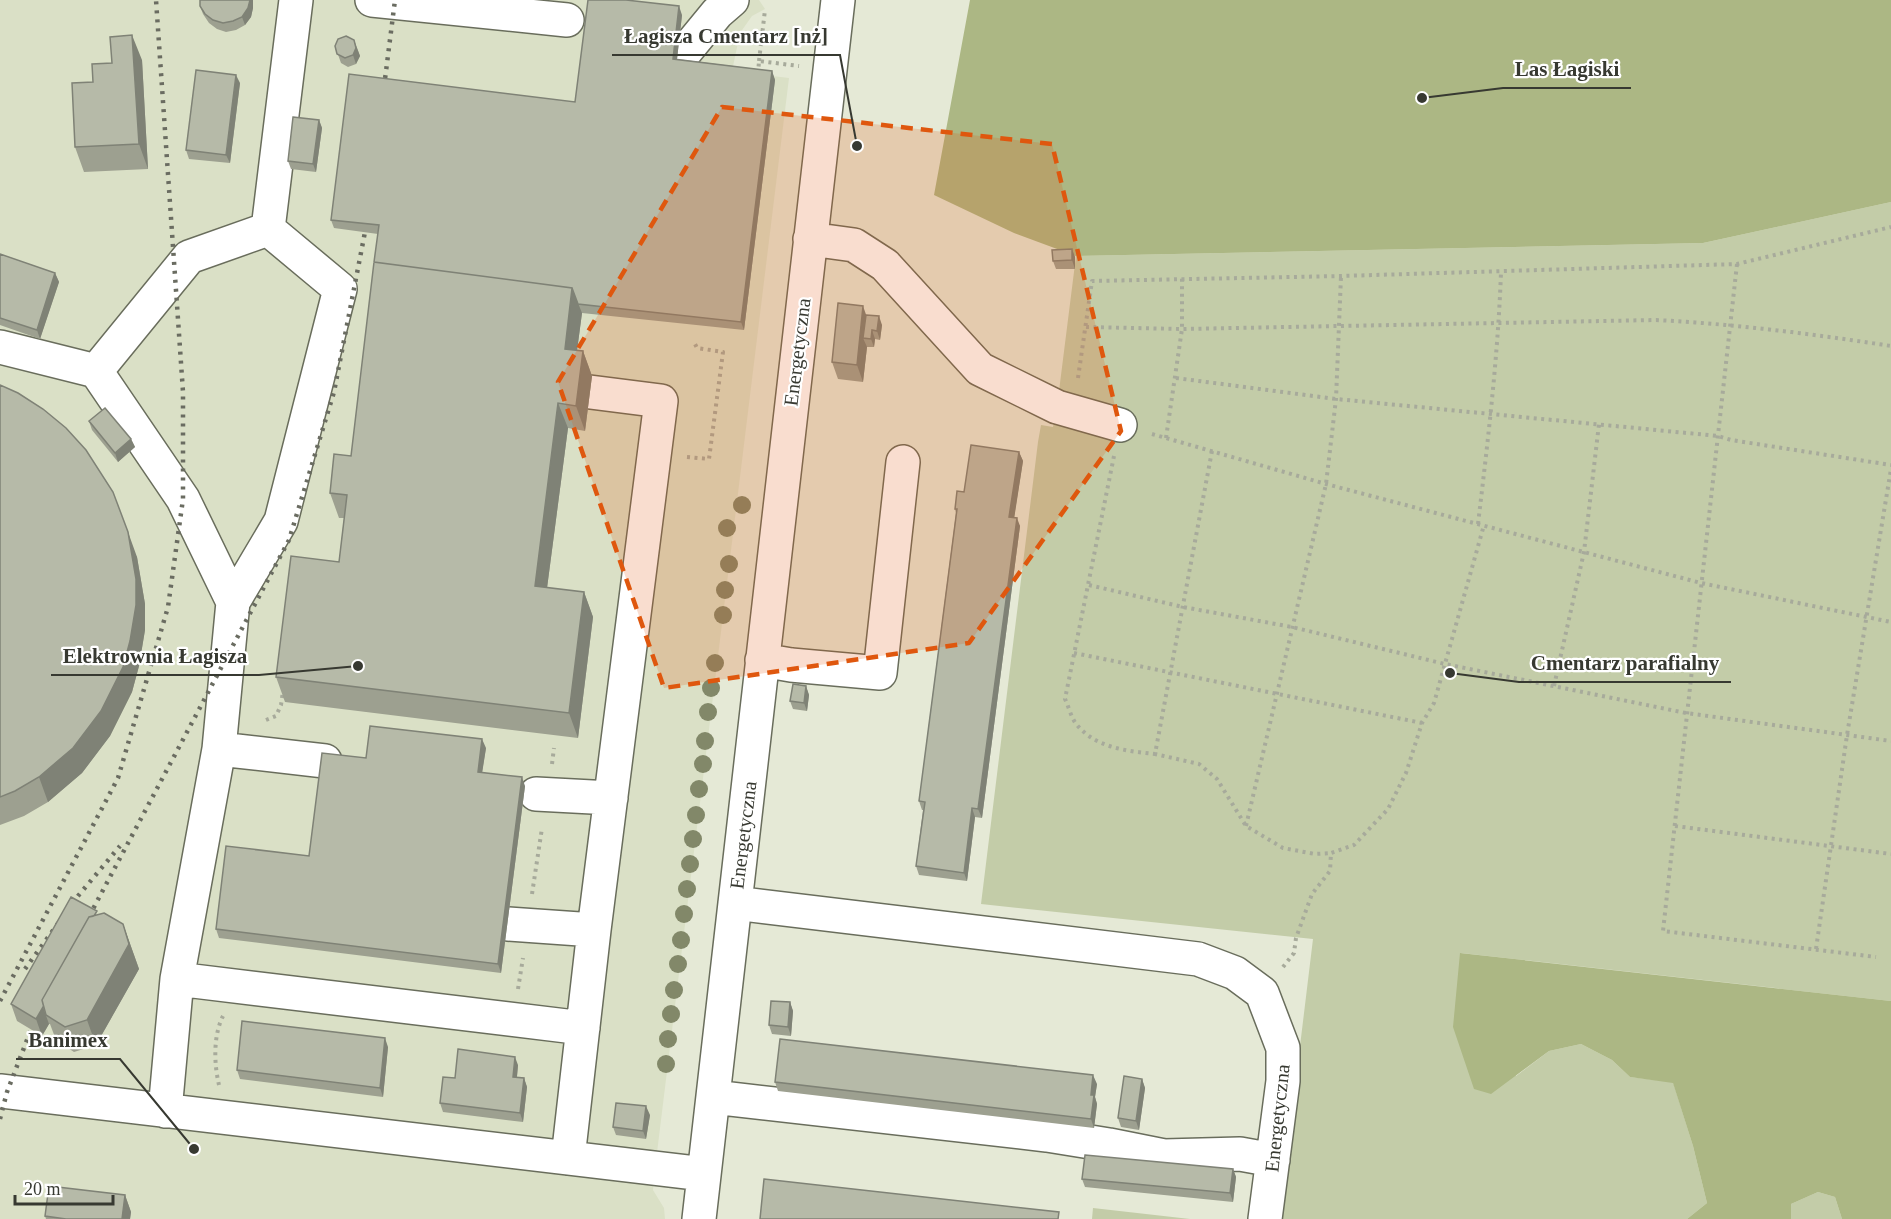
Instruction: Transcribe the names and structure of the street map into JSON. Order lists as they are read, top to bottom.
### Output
{
  "streets": {
    "street": ["Energetyczna"]
  },
  "places": [
    "Las Łagiski",
    "Łagisza Cmentarz [nż]",
    "Elektrownia Łagisza",
    "Cmentarz parafialny",
    "Banimex"
  ],
  "scale_bar": "20 m"
}
